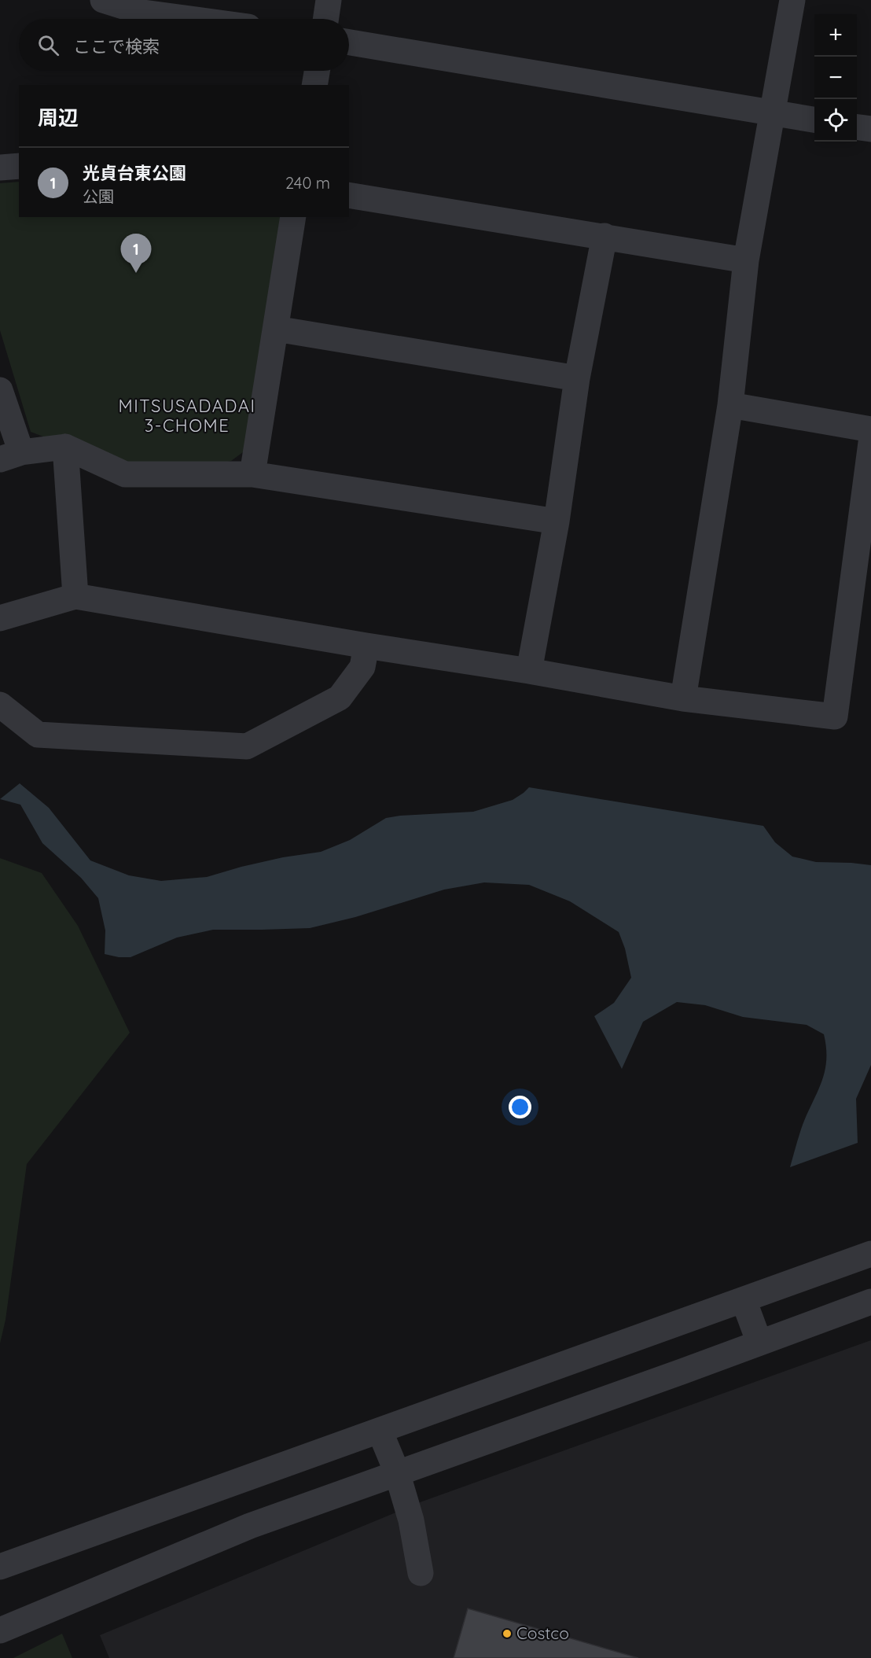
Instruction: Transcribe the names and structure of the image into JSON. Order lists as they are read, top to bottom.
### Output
{
  "districts": ["MITSUSADADAI 3-CHOME"],
  "places": ["Costco"],
  "page": {
    "map_buttons": ["+", "−"],
    "search": "ここで検索",
    "heading": "周辺",
    "list": [
      {
        "mark": "1",
        "name": "光貞台東公園",
        "note": "公園",
        "value": "240 m"
      }
    ],
    "pins": "1"
  }
}
